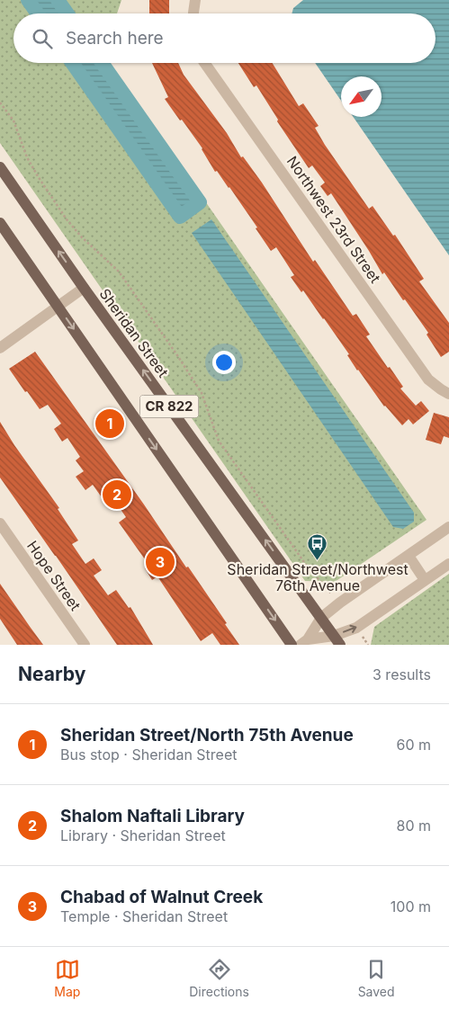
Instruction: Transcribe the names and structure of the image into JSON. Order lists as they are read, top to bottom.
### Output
{
  "streets": {
    "main road": ["Sheridan Street", "CR 822"],
    "street": ["Northwest 23rd Street", "Hope Street"]
  },
  "places": {
    "bus stop": ["Sheridan Street/Northwest 76th Avenue"]
  },
  "north": "bottom left",
  "page": {
    "search": "Search here",
    "pins": ["1", "2", "3"],
    "heading": ["Nearby", "3 results"],
    "list": [
      {
        "mark": "1",
        "name": "Sheridan Street/North 75th Avenue",
        "note": "Bus stop · Sheridan Street",
        "value": "60 m"
      },
      {
        "mark": "2",
        "name": "Shalom Naftali Library",
        "note": "Library · Sheridan Street",
        "value": "80 m"
      },
      {
        "mark": "3",
        "name": "Chabad of Walnut Creek",
        "note": "Temple · Sheridan Street",
        "value": "100 m"
      }
    ],
    "nav": ["Map", "Directions", "Saved"]
  }
}
